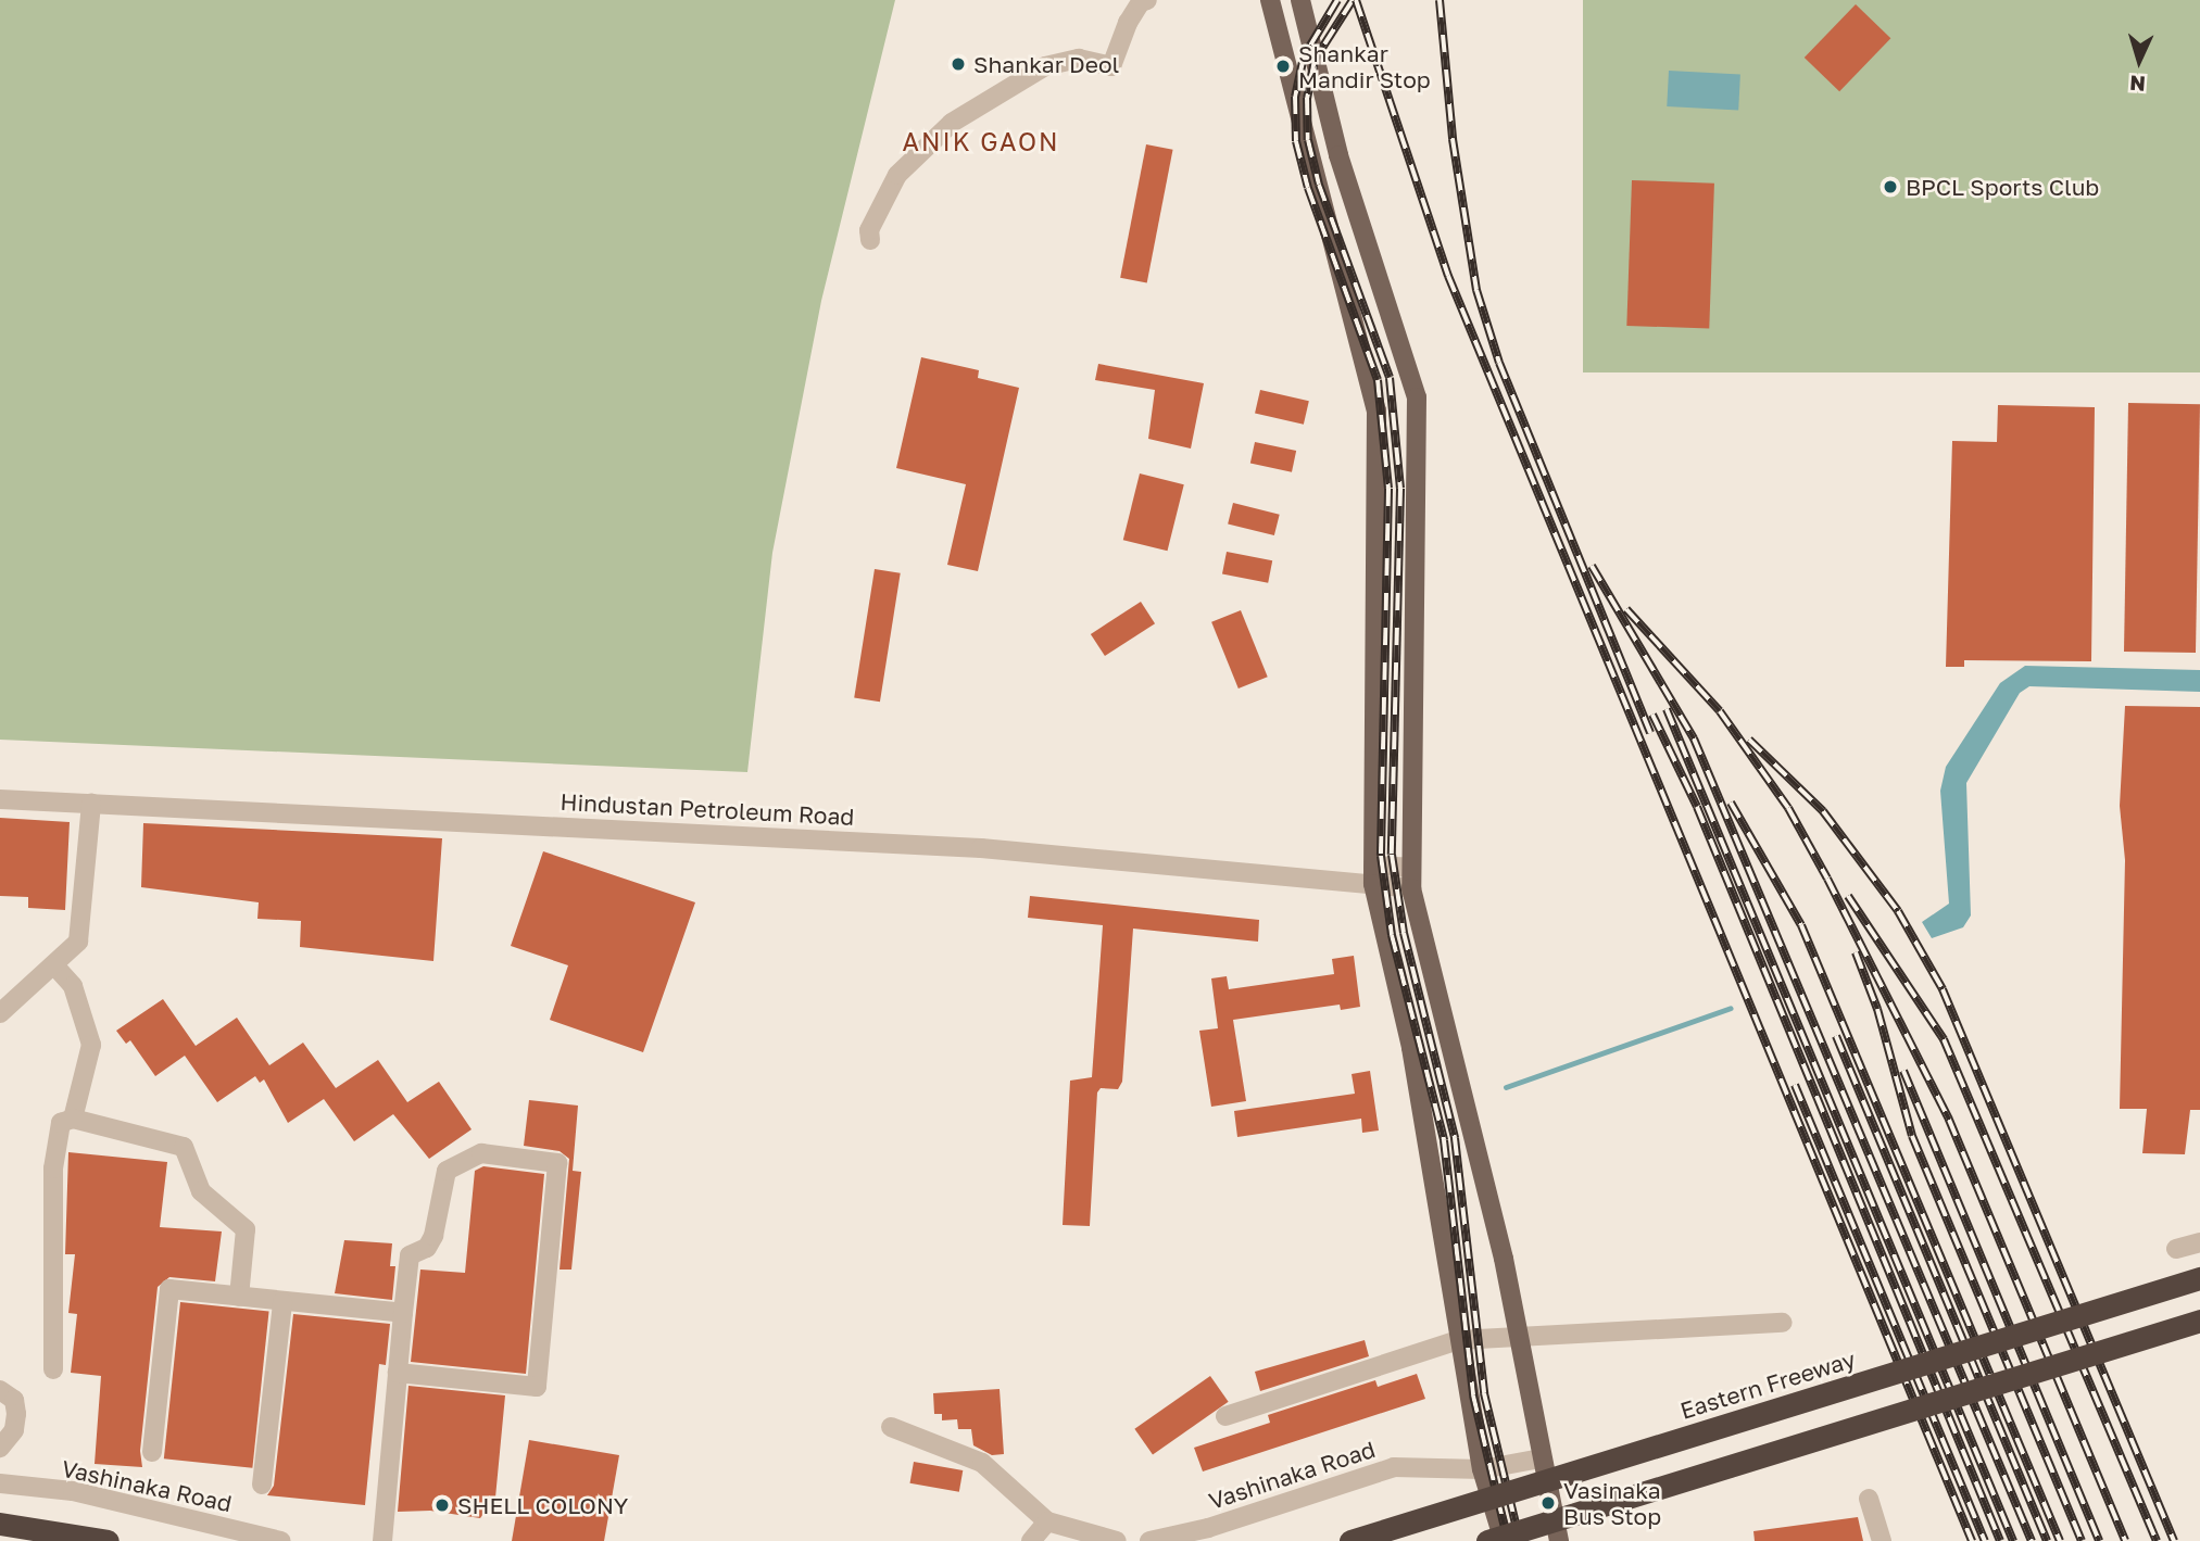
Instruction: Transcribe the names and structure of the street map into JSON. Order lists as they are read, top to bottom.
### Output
{
  "streets": {
    "highway": ["Eastern Freeway"],
    "street": ["Hindustan Petroleum Road", "Vashinaka Road"]
  },
  "districts": ["ANIK GAON"],
  "places": [
    "Shankar Deol",
    "Shankar Mandir Stop",
    "BPCL Sports Club",
    "Vasinaka Bus Stop",
    "SHELL COLONY"
  ],
  "north": "bottom"
}
